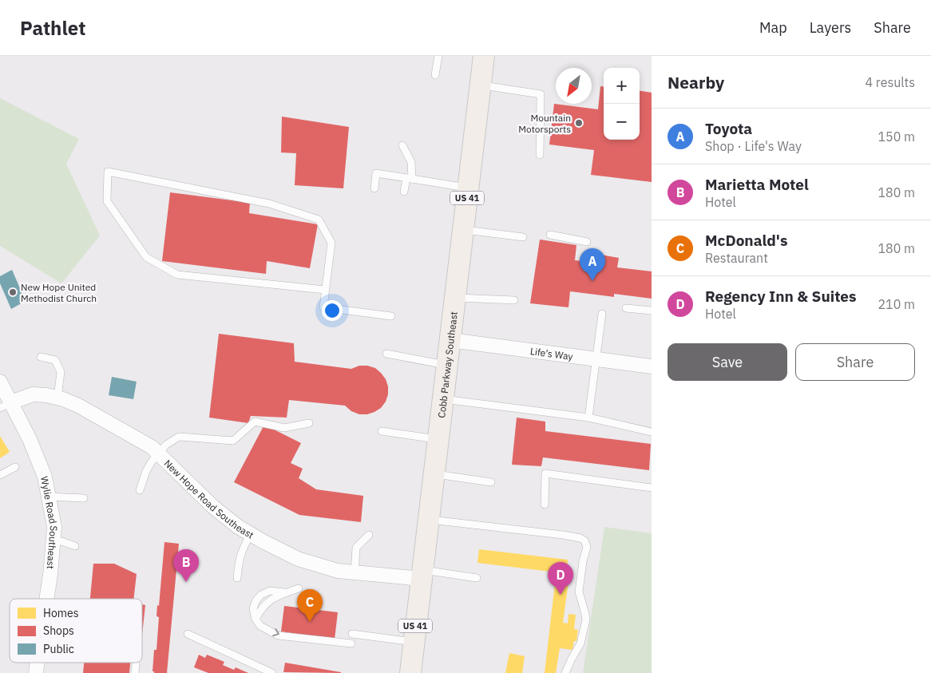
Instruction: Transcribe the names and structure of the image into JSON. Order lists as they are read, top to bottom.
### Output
{
  "streets": {
    "main road": ["US 41", "Cobb Parkway Southeast"],
    "street": ["Life's Way", "New Hope Road Southeast", "Wylie Road Southeast"]
  },
  "crossings": [
    ["Life's Way", "Cobb Parkway Southeast"],
    ["Cobb Parkway Southeast", "New Hope Road Southeast"],
    ["New Hope Road Southeast", "Wylie Road Southeast"]
  ],
  "places": ["Mountain Motorsports", "New Hope United Methodist Church"],
  "legend": ["Homes", "Shops", "Public"],
  "north": "bottom left",
  "page": {
    "header": "Pathlet",
    "nav": ["Map", "Layers", "Share"],
    "heading": ["Nearby", "4 results"],
    "map_buttons": ["+", "−"],
    "list": [
      {
        "mark": "A",
        "name": "Toyota",
        "note": "Shop · Life's Way",
        "value": "150 m"
      },
      {
        "mark": "B",
        "name": "Marietta Motel",
        "note": "Hotel",
        "value": "180 m"
      },
      {
        "mark": "C",
        "name": "McDonald's",
        "note": "Restaurant",
        "value": "180 m"
      },
      {
        "mark": "D",
        "name": "Regency Inn & Suites",
        "note": "Hotel",
        "value": "210 m"
      }
    ],
    "pins": [
      "A",
      "B",
      "D",
      "C"
    ],
    "buttons": ["Save", "Share"]
  }
}
